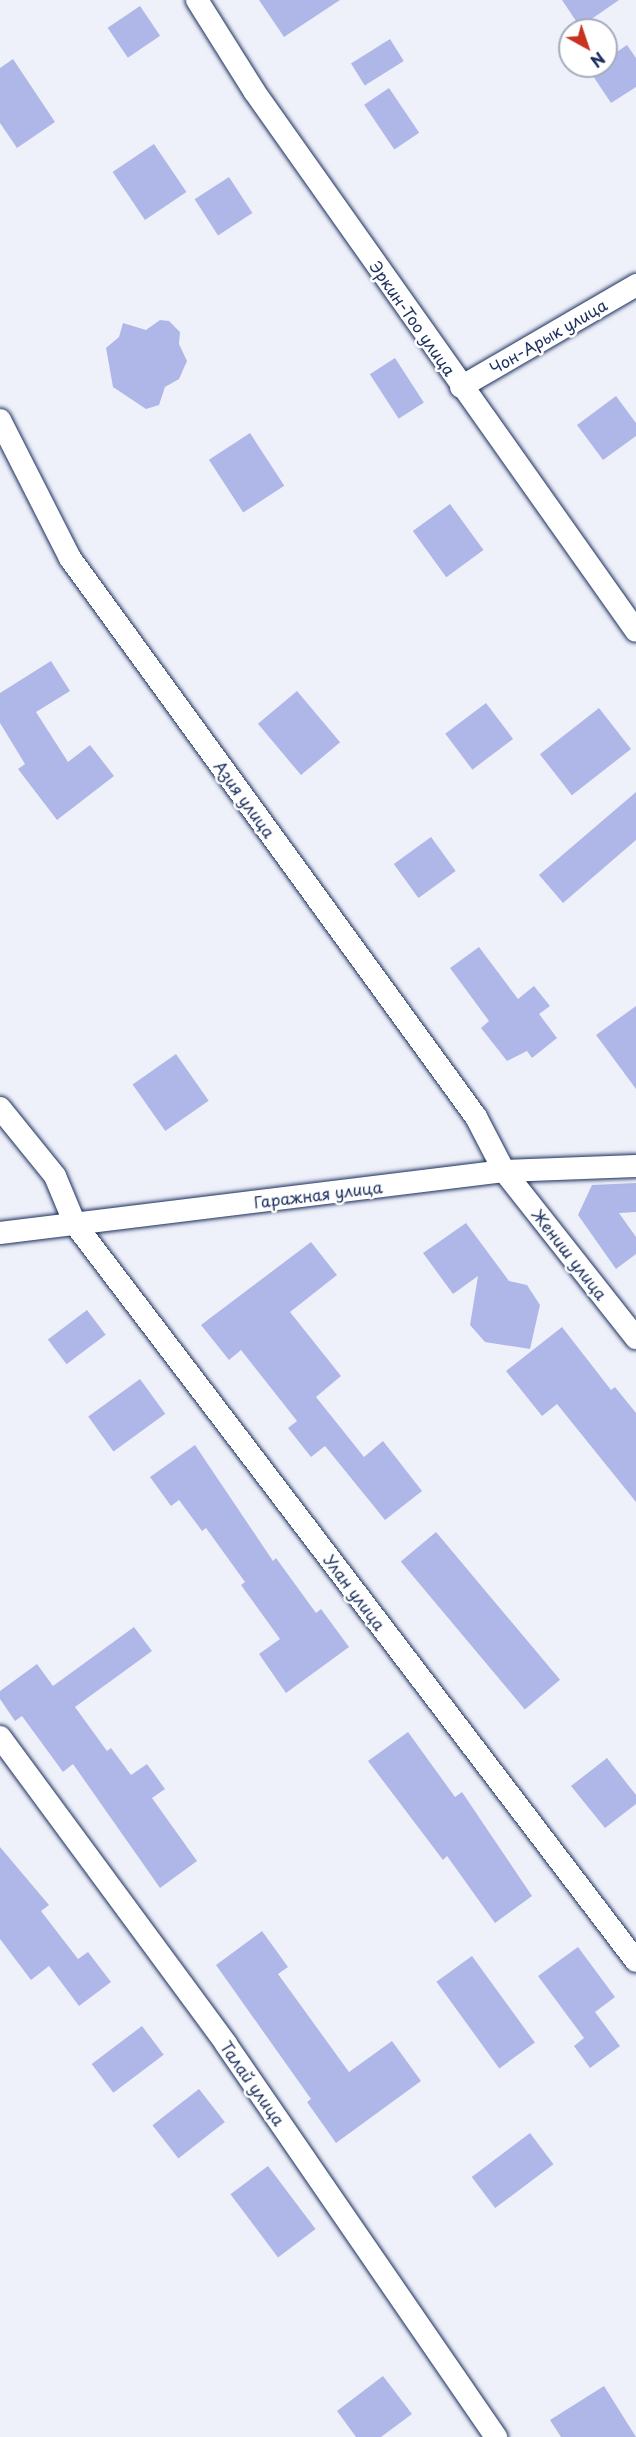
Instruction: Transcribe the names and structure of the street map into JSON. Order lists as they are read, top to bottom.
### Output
{
  "streets": {
    "street": [
      "Эркин-Тоо улица",
      "Чон-Арык улица",
      "Азия улица",
      "Гаражная улица",
      "Жениш улица",
      "Улан улица",
      "Талай улица"
    ]
  },
  "crossings": [
    ["Эркин-Тоо улица", "Чон-Арык улица"],
    ["Азия улица", "Гаражная улица"],
    ["Азия улица", "Жениш улица"],
    ["Гаражная улица", "Жениш улица"],
    ["Гаражная улица", "Улан улица"]
  ],
  "north": "bottom right"
}
